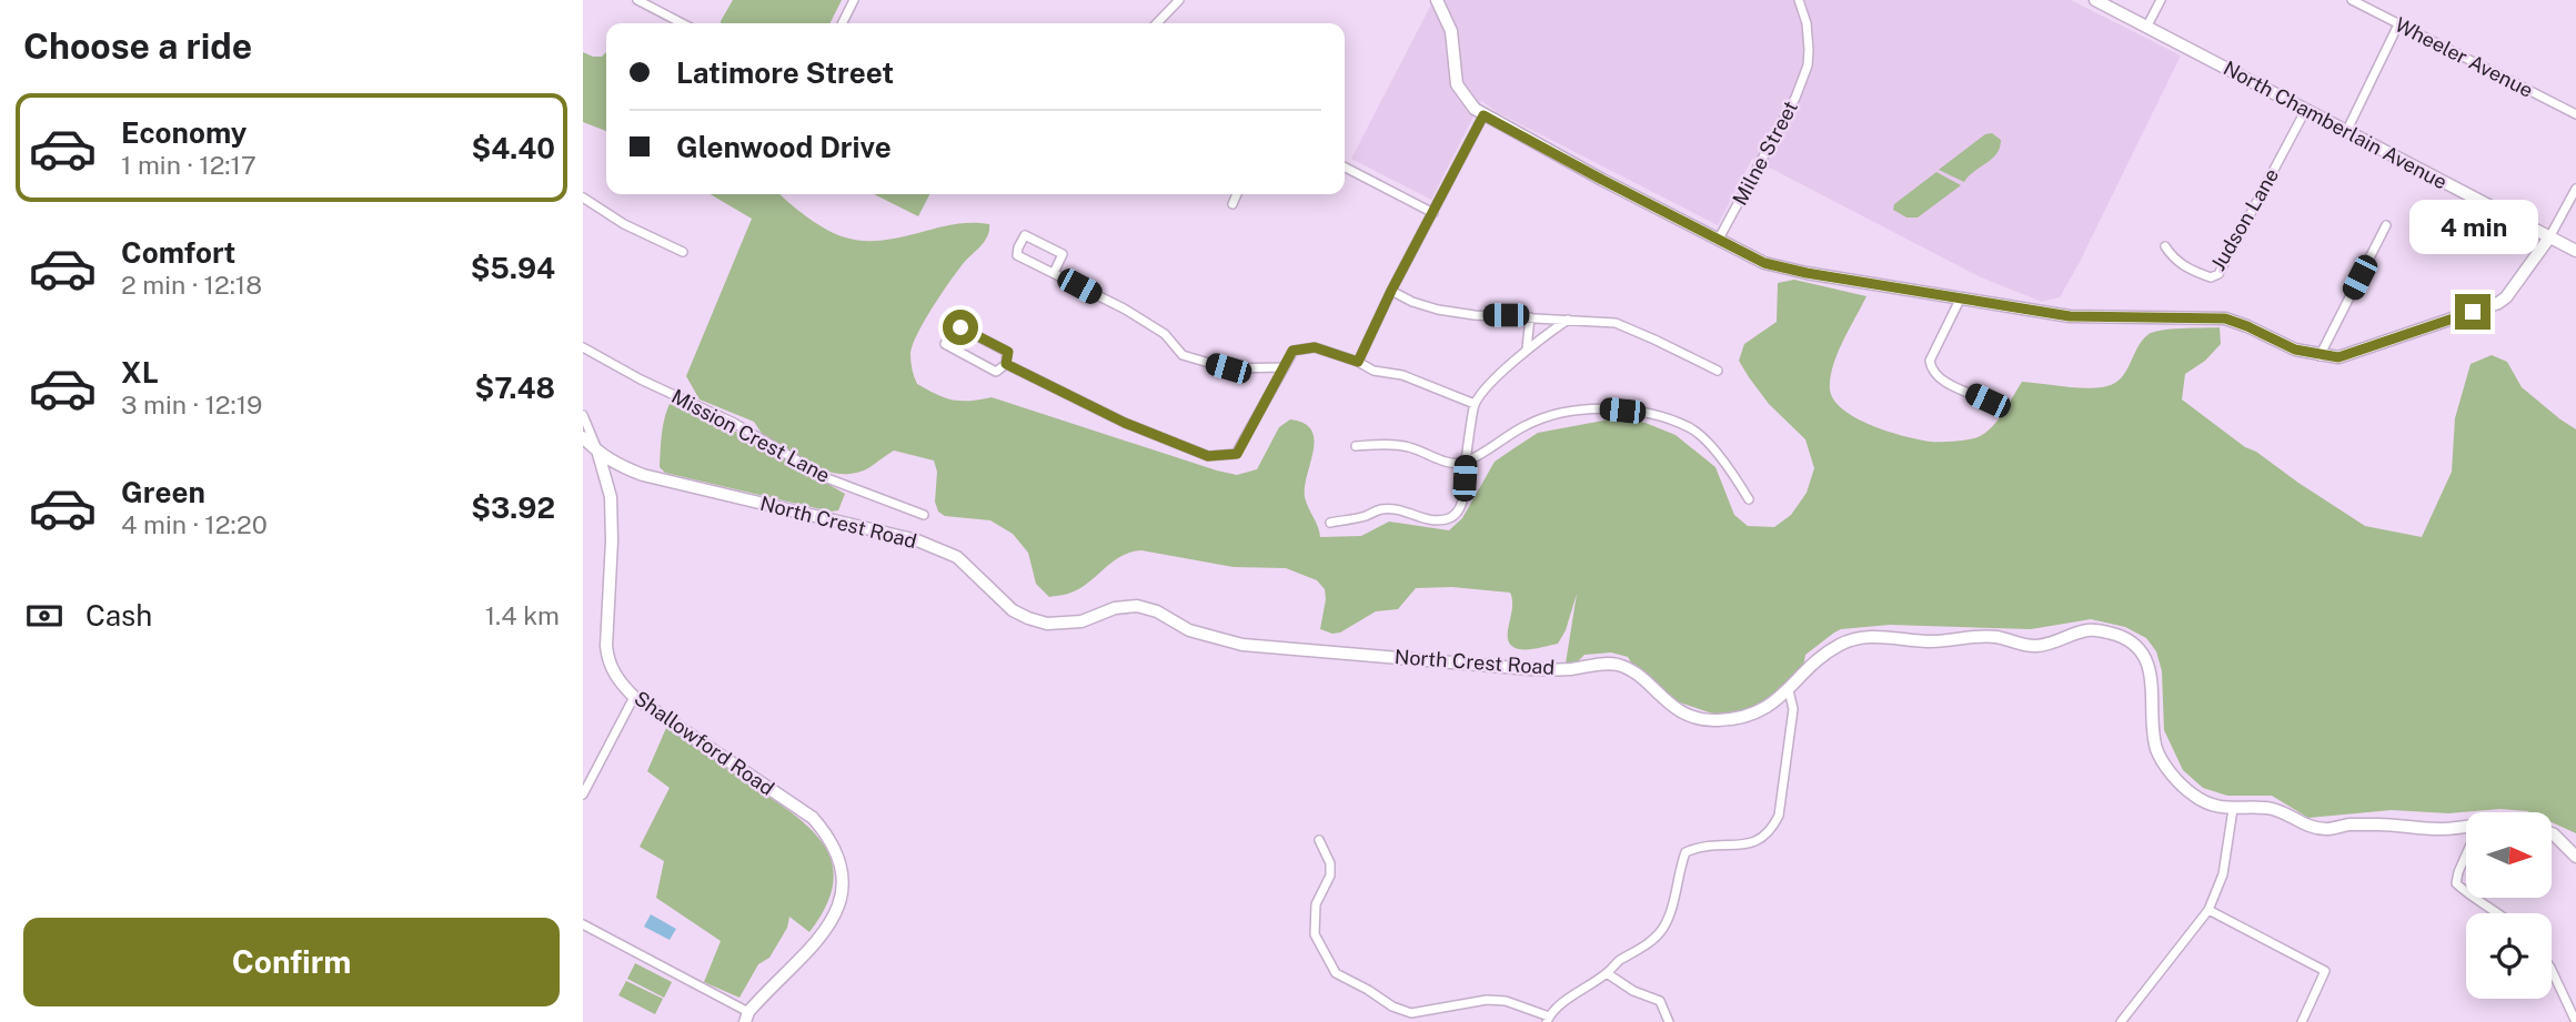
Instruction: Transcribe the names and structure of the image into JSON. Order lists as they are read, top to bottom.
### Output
{
  "streets": {
    "street": [
      "Wheeler Avenue",
      "North Chamberlain Avenue",
      "Milne Street",
      "Judson Lane",
      "Mission Crest Lane",
      "North Crest Road",
      "Shallowford Road"
    ]
  },
  "crossings": [
    ["North Chamberlain Avenue", "Judson Lane"],
    ["North Crest Road", "Shallowford Road"]
  ],
  "north": "right",
  "page": {
    "heading": "Choose a ride",
    "banner": ["Latimore Street", "Glenwood Drive"],
    "list": [
      {
        "name": "Economy",
        "note": "1 min · 12:17",
        "value": "$4.40"
      },
      {
        "name": "Comfort",
        "note": "2 min · 12:18",
        "value": "$5.94"
      },
      {
        "name": "XL",
        "note": "3 min · 12:19",
        "value": "$7.48"
      },
      {
        "name": "Green",
        "note": "4 min · 12:20",
        "value": "$3.92"
      }
    ],
    "bubble": "4 min",
    "pay": ["Cash", "1.4 km"],
    "buttons": "Confirm"
  }
}
